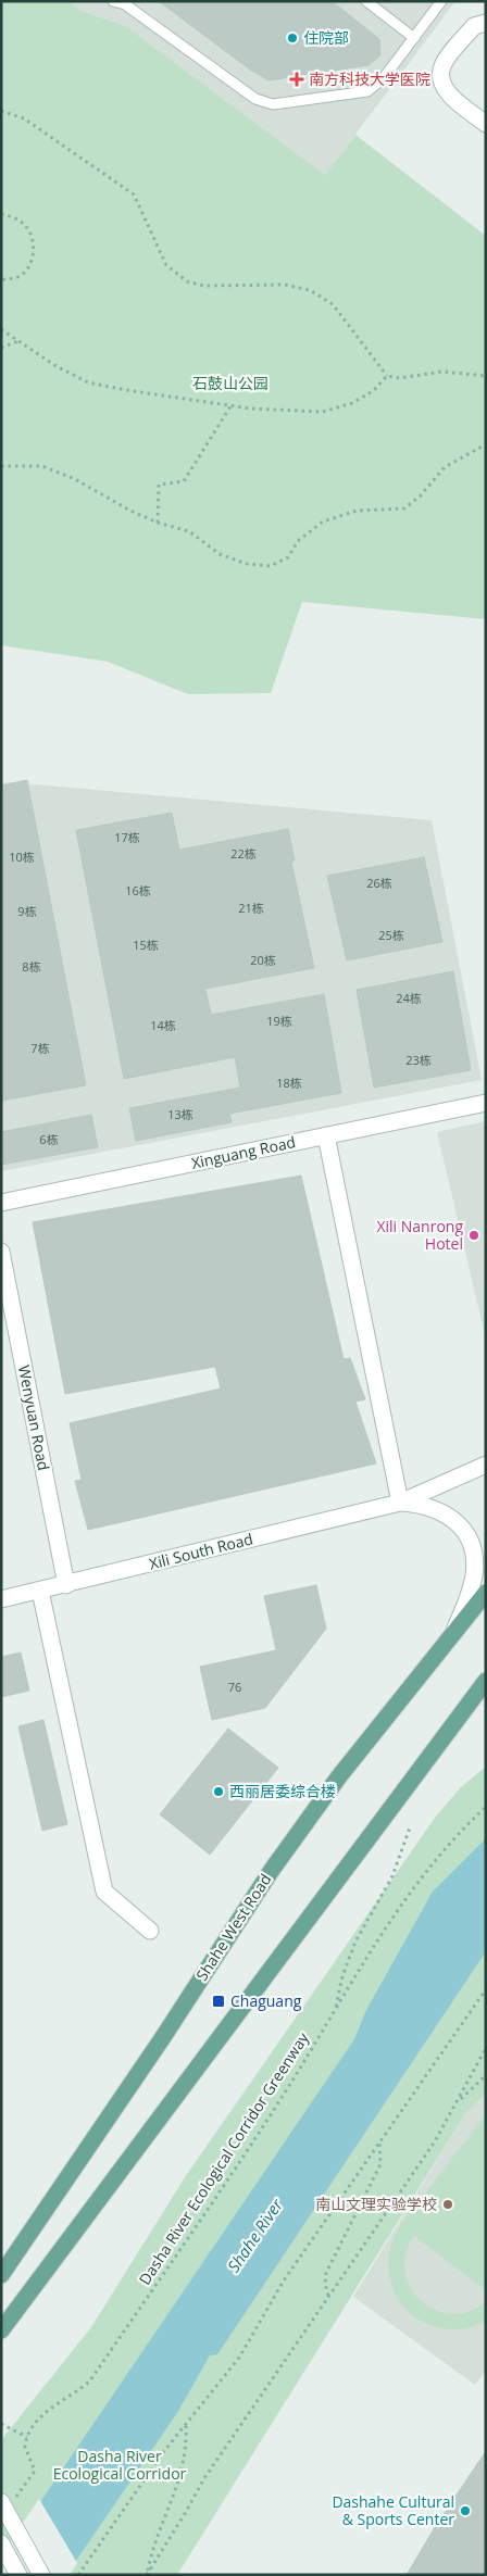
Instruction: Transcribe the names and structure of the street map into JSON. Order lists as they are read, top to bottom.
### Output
{
  "streets": {
    "main road": ["Shahe West Road"],
    "street": ["Xinguang Road", "Wenyuan Road", "Xili South Road"],
    "path": ["Dasha River Ecological Corridor Greenway"]
  },
  "crossings": [
    ["Wenyuan Road", "Xili South Road"],
    ["Xili South Road", "Shahe West Road"]
  ],
  "water": ["Shahe River"],
  "parks": ["石鼓山公园", "Dasha River Ecological Corridor"],
  "places": {
    "other": [
      "住院部",
      "Xili Nanrong Hotel",
      "西丽居委综合楼",
      "南山文理实验学校",
      "Dashahe Cultural & Sports Center"
    ],
    "health": ["南方科技大学医院"],
    "transit": ["Chaguang"]
  },
  "house_numbers": [
    "17栋",
    "22栋",
    "10栋",
    "26栋",
    "16栋",
    "21栋",
    "9栋",
    "25栋",
    "15栋",
    "20栋",
    "8栋",
    "24栋",
    "19栋",
    "14栋",
    "7栋",
    "23栋",
    "18栋",
    "13栋",
    "6栋",
    "76"
  ]
}
